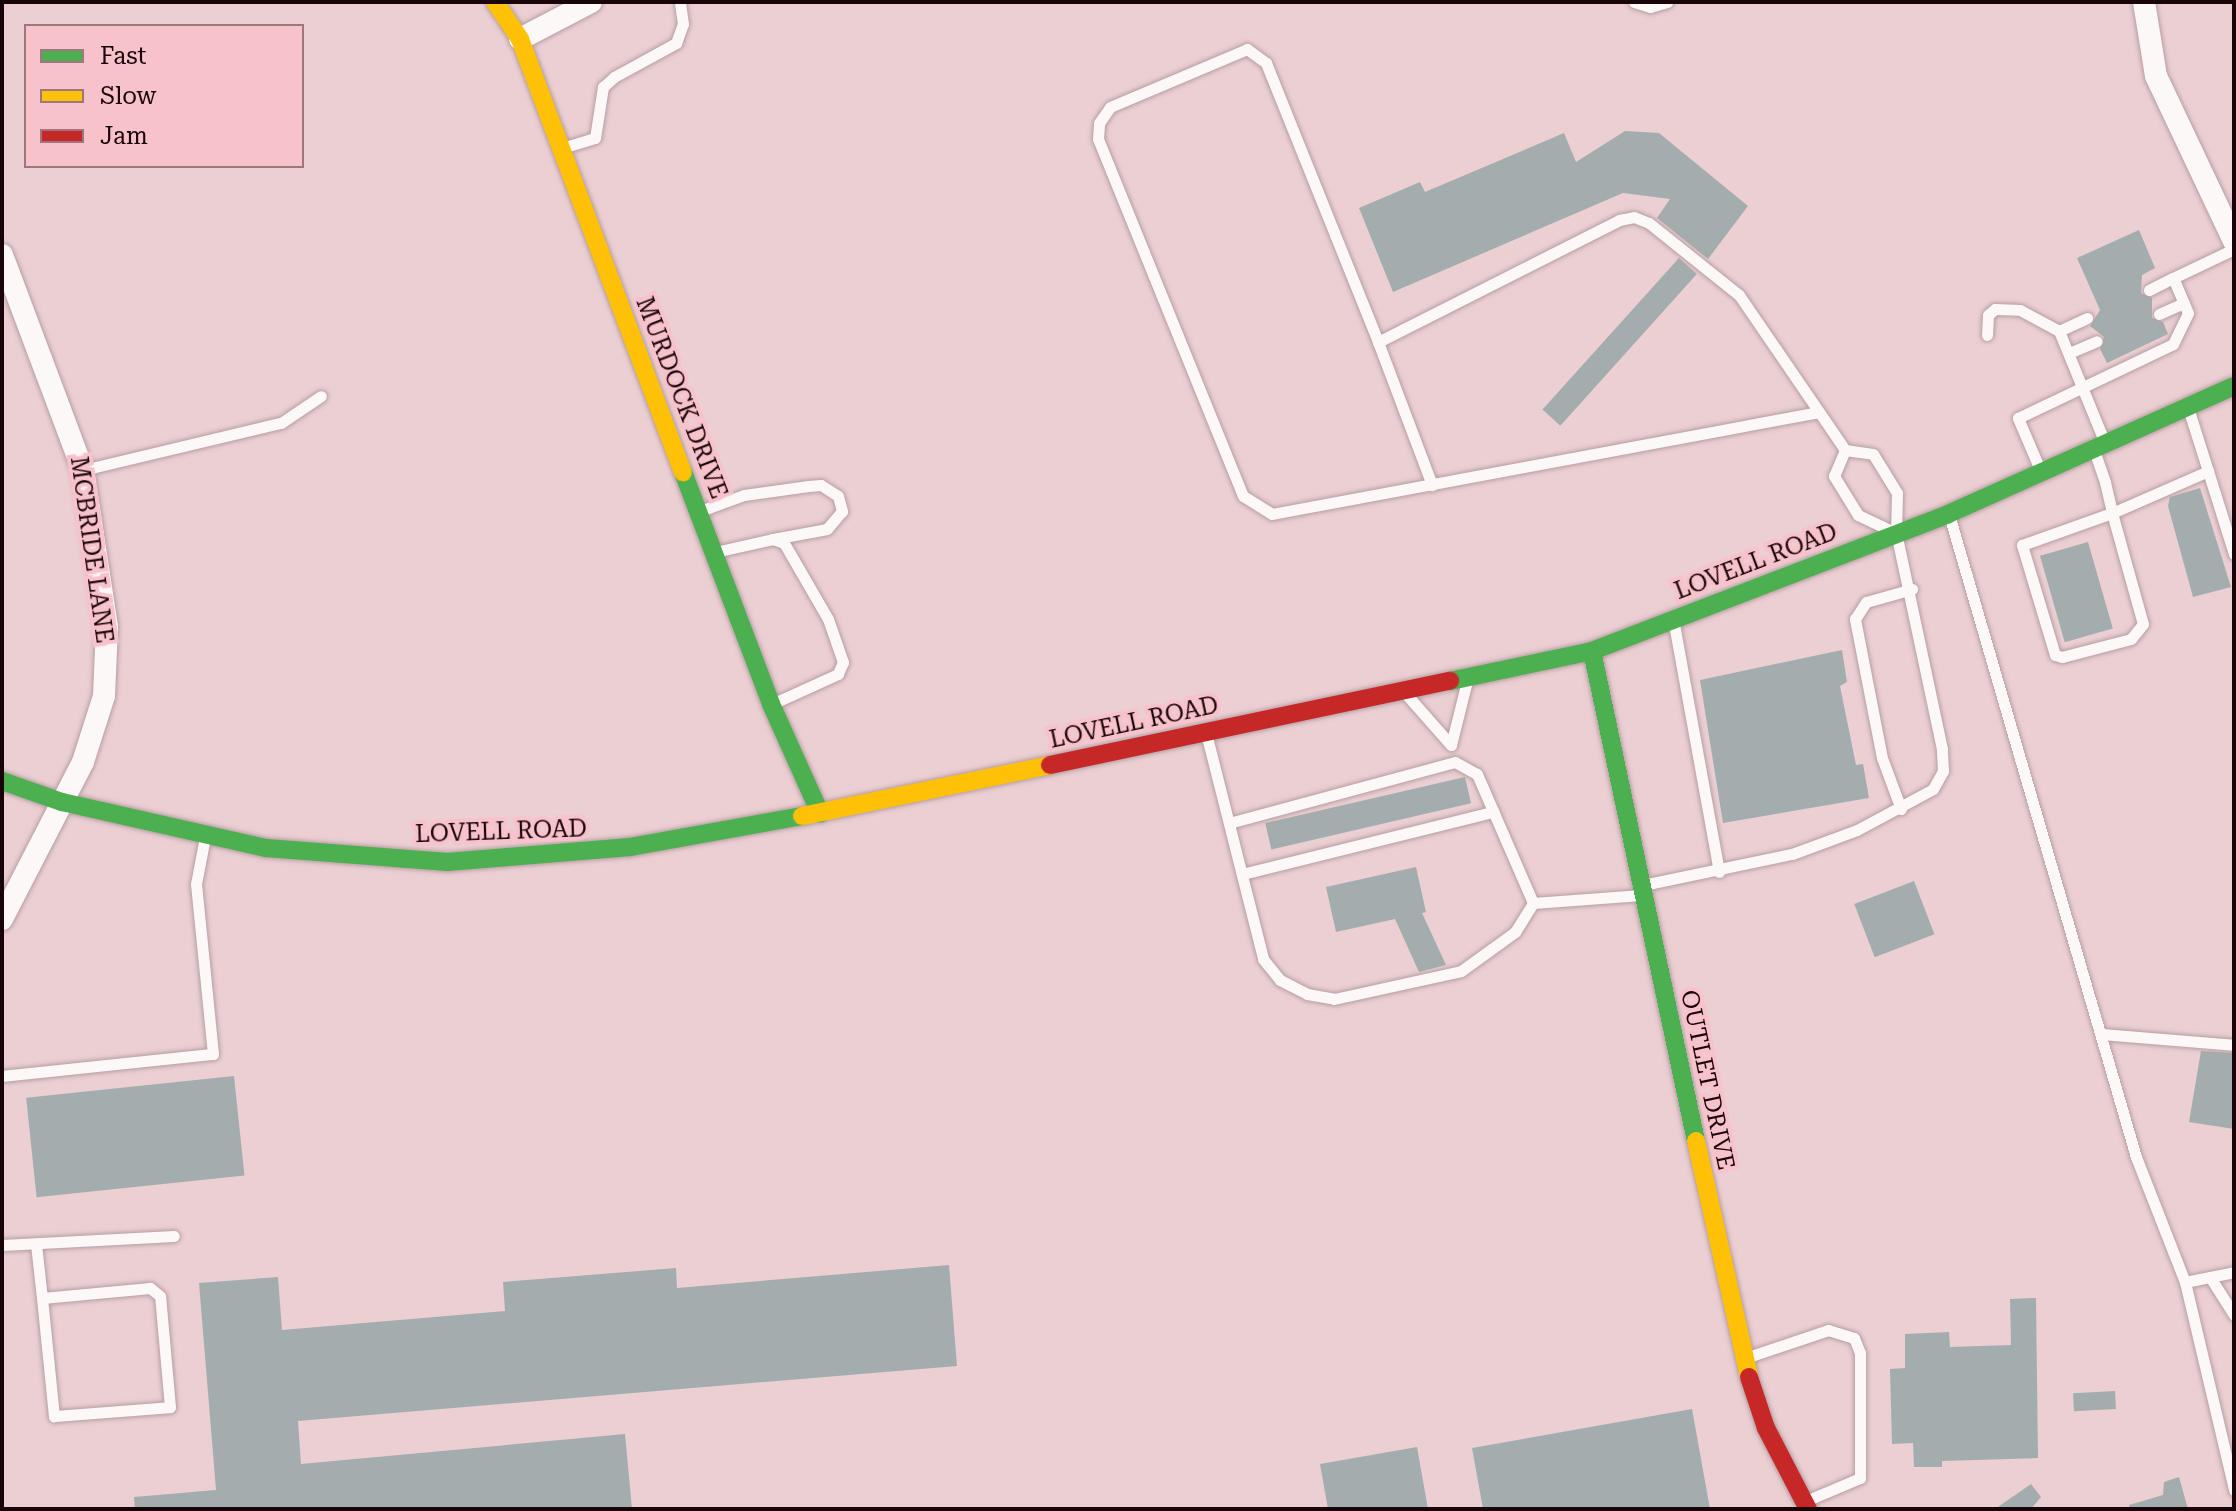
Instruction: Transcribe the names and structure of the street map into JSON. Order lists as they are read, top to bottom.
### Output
{
  "streets": {
    "main road": ["MURDOCK DRIVE", "LOVELL ROAD", "OUTLET DRIVE"],
    "street": ["MCBRIDE LANE"]
  },
  "crossings": [
    ["MURDOCK DRIVE", "LOVELL ROAD"],
    ["MCBRIDE LANE", "LOVELL ROAD"],
    ["LOVELL ROAD", "OUTLET DRIVE"]
  ],
  "legend": ["Fast", "Slow", "Jam"]
}
